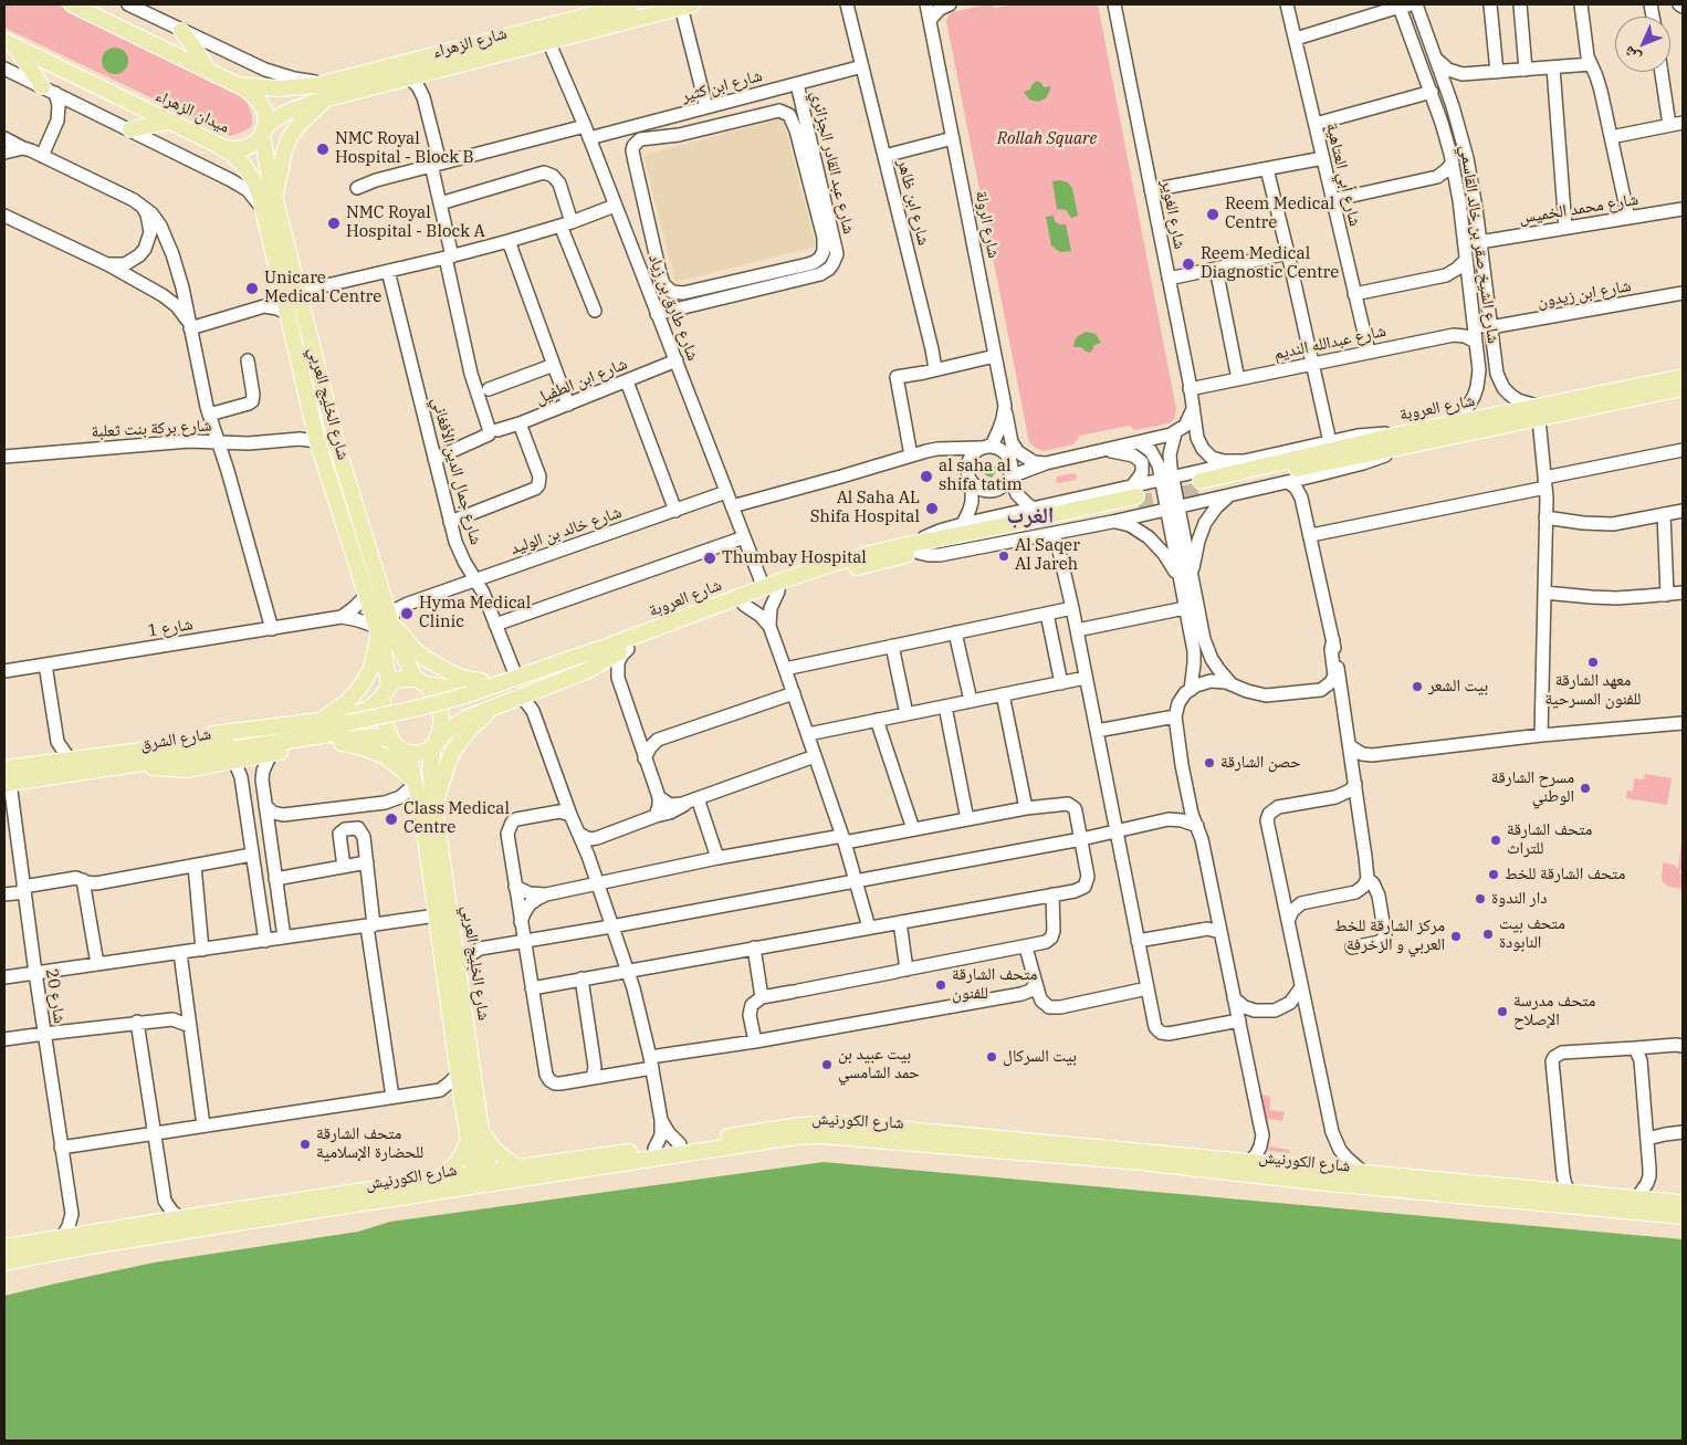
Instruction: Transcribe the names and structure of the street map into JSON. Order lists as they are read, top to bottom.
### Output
{
  "streets": {
    "main road": [
      "شارع الزهراء",
      "ميدان الزهراء",
      "شارع الخليج العربي",
      "شارع العروبة",
      "شارع الشرق",
      "شارع الكورنيش"
    ],
    "street": [
      "شارع ابن كثير",
      "شارع عبد القادر الجزائري",
      "شارع أبي العتاهية",
      "شارع ابن ظاهر",
      "شارع محمد الخميس",
      "شارع الغوير",
      "شارع الرولة",
      "شارع الشيخ صقر بن خالد القاسمي",
      "شارع ابن زيدون",
      "شارع طارق بن زياد",
      "شارع عبدالله النديم",
      "شارع ابن الطفيل",
      "شارع بركة بنت ثعلبة",
      "شارع جمال الدين الأفغاني",
      "شارع خالد بن الوليد",
      "شارع 1",
      "شارع 20"
    ]
  },
  "crossings": [
    ["شارع الزهراء", "ميدان الزهراء"],
    ["شارع الزهراء", "شارع طارق بن زياد"],
    ["شارع الزهراء", "شارع الخليج العربي"],
    ["شارع ابن كثير", "شارع عبد القادر الجزائري"],
    ["شارع ابن كثير", "شارع ابن ظاهر"],
    ["شارع ابن كثير", "شارع طارق بن زياد"],
    ["ميدان الزهراء", "شارع الخليج العربي"],
    ["شارع أبي العتاهية", "شارع عبدالله النديم"],
    ["شارع محمد الخميس", "شارع الشيخ صقر بن خالد القاسمي"],
    ["شارع الغوير", "شارع عبدالله النديم"],
    ["شارع الشيخ صقر بن خالد القاسمي", "شارع ابن زيدون"],
    ["شارع الشيخ صقر بن خالد القاسمي", "شارع عبدالله النديم"],
    ["شارع الشيخ صقر بن خالد القاسمي", "شارع العروبة"],
    ["شارع طارق بن زياد", "شارع ابن الطفيل"],
    ["شارع طارق بن زياد", "شارع العروبة"],
    ["شارع طارق بن زياد", "شارع خالد بن الوليد"],
    ["شارع ابن الطفيل", "شارع جمال الدين الأفغاني"],
    ["شارع الخليج العربي", "شارع بركة بنت ثعلبة"],
    ["شارع الخليج العربي", "شارع خالد بن الوليد"],
    ["شارع الخليج العربي", "شارع 1"],
    ["شارع الخليج العربي", "شارع الكورنيش"],
    ["شارع العروبة", "شارع الشرق"],
    ["شارع جمال الدين الأفغاني", "شارع خالد بن الوليد"],
    ["شارع خالد بن الوليد", "شارع 1"],
    ["شارع الشرق", "شارع 20"]
  ],
  "districts": ["الغرب"],
  "parks": ["Rollah Square"],
  "places": [
    "NMC Royal Hospital - Block B",
    "Reem Medical Centre",
    "NMC Royal Hospital - Block A",
    "Reem Medical Diagnostic Centre",
    "Unicare Medical Centre",
    "al saha al shifa tatim",
    "Al Saha AL Shifa Hospital",
    "Al Saqer Al Jareh",
    "Thumbay Hospital",
    "Hyma Medical Clinic",
    "معهد الشارقة للفنون المسرحية",
    "بيت الشعر",
    "حصن الشارقة",
    "مسرح الشارقة الوطني",
    "Class Medical Centre",
    "متحف الشارقة للتراث",
    "متحف الشارقة للخط",
    "دار الندوة",
    "متحف بيت النابودة",
    "مركز الشارقة للخط العربي و الزخرفة",
    "متحف الشارقة للفنون",
    "متحف مدرسة الإصلاح",
    "بيت السركال",
    "بيت عبيد بن حمد الشامسي",
    "متحف الشارقة للحضارة الإسلامية"
  ],
  "north": "bottom left"
}
